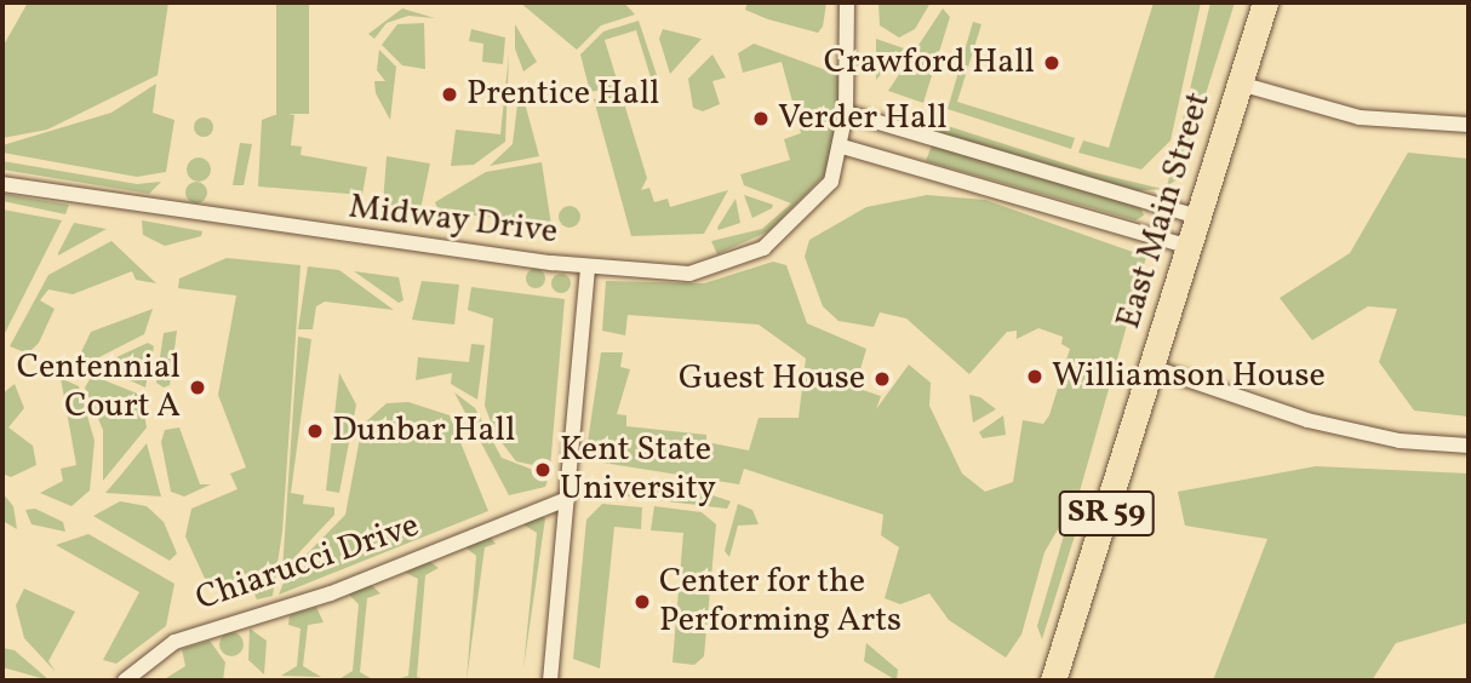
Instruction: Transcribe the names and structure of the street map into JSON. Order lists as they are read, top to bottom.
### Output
{
  "streets": {
    "main road": ["East Main Street", "SR 59"],
    "street": ["Midway Drive", "Chiarucci Drive"]
  },
  "places": [
    "Crawford Hall",
    "Prentice Hall",
    "Verder Hall",
    "Williamson House",
    "Guest House",
    "Centennial Court A",
    "Dunbar Hall",
    "Kent State University",
    "Center for the Performing Arts"
  ]
}
